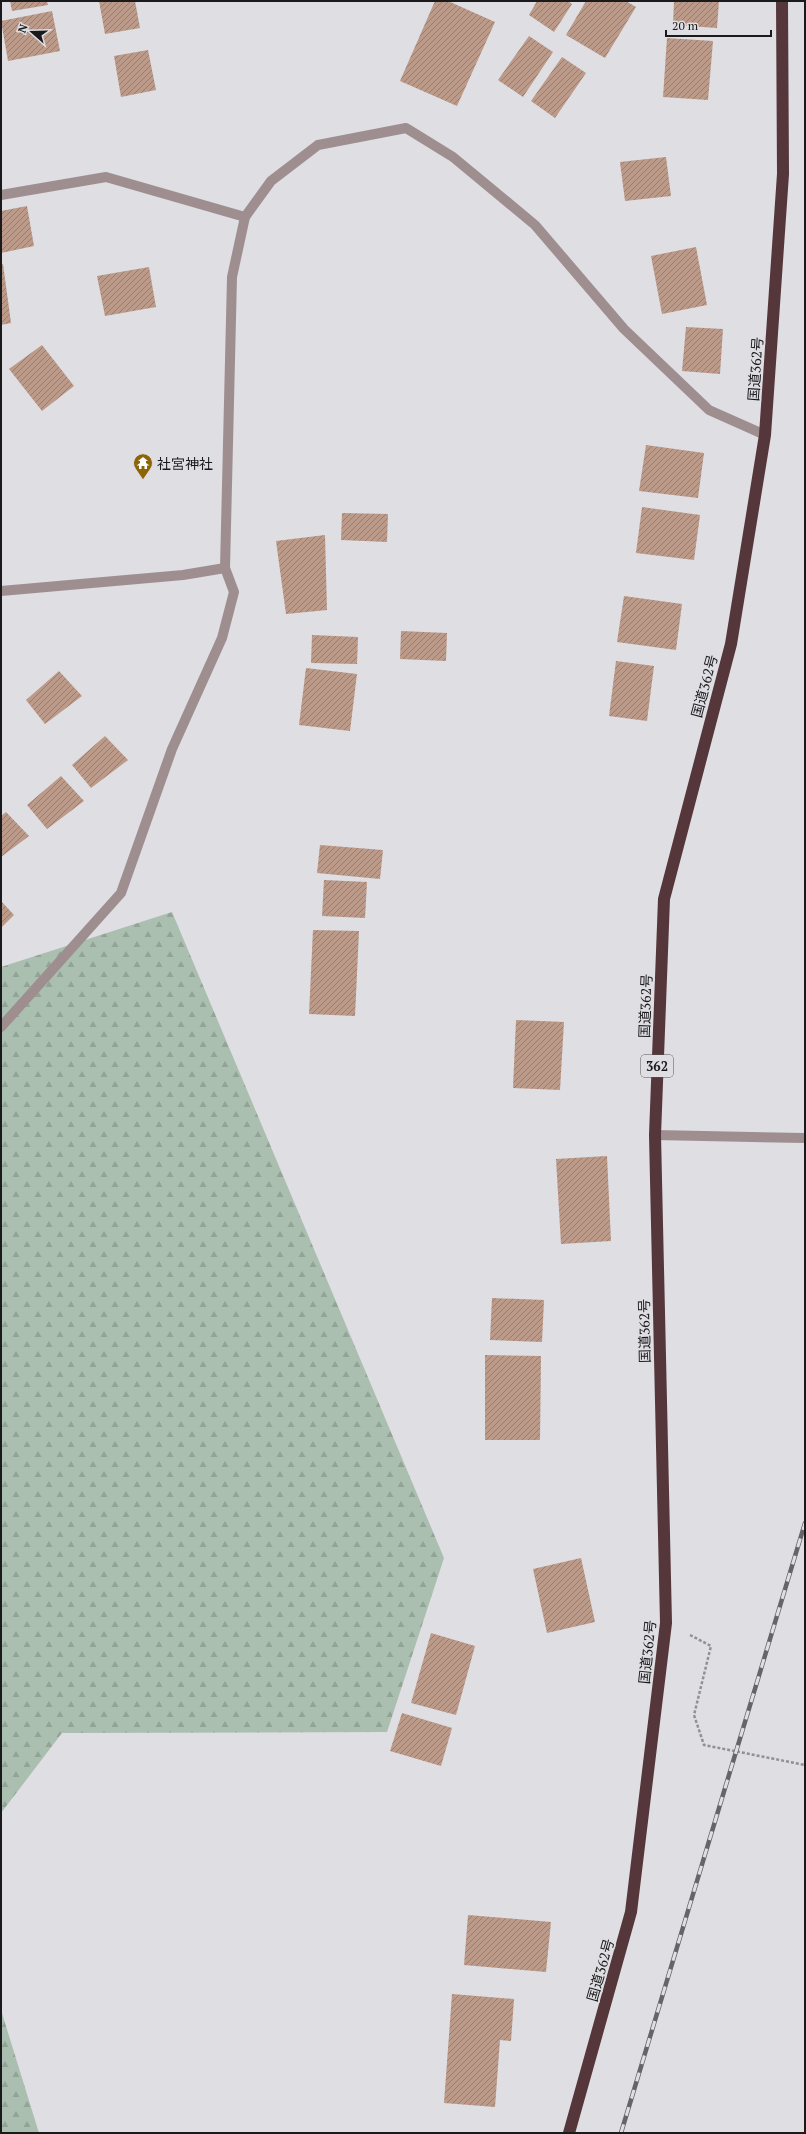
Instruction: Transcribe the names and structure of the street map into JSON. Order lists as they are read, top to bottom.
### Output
{
  "streets": {
    "highway": ["国道362号", "362"]
  },
  "places": {
    "temple": ["社宮神社"]
  },
  "scale_bar": "20 m",
  "north": "left"
}
